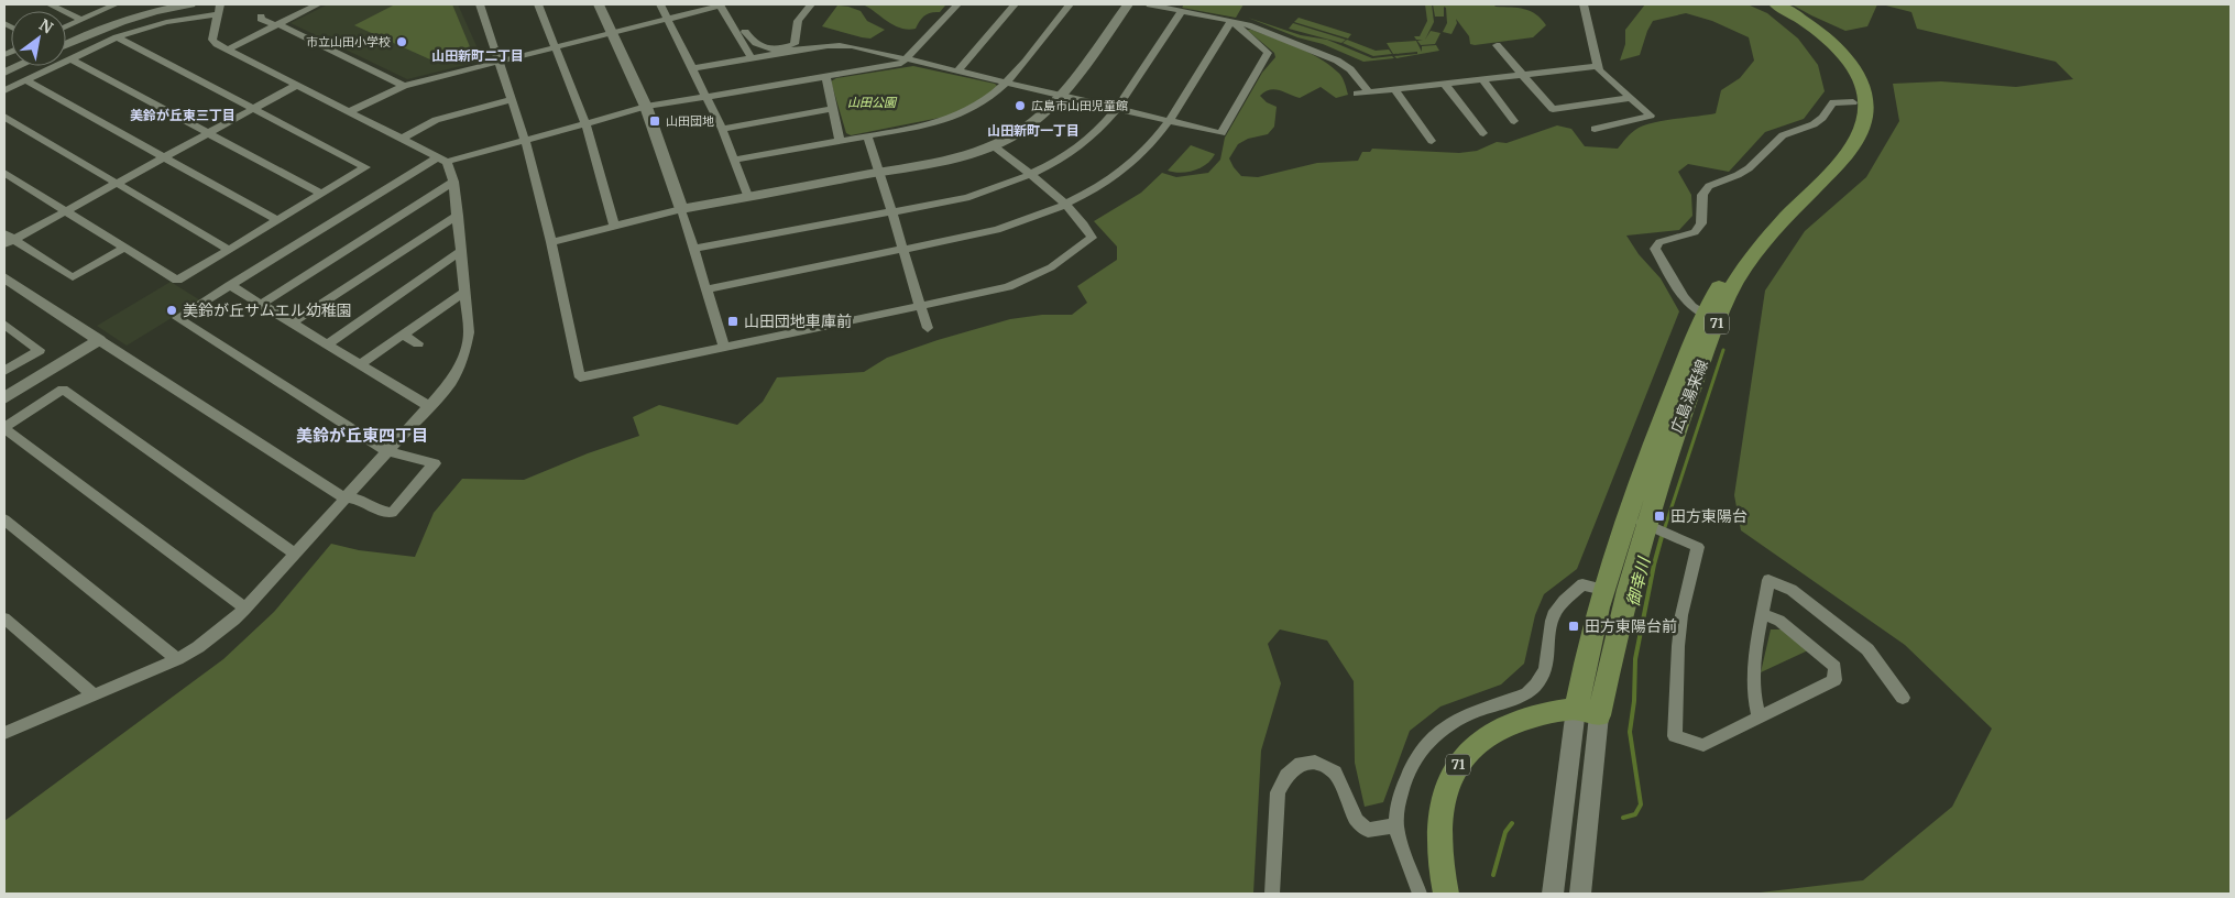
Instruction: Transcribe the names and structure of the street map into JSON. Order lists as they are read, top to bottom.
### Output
{
  "streets": {
    "main road": ["71", "広島湯来線"]
  },
  "crossings": [
    ["71", "広島湯来線"]
  ],
  "districts": [
    "山田新町二丁目",
    "美鈴が丘東三丁目",
    "山田新町一丁目",
    "美鈴が丘東四丁目"
  ],
  "water": ["御幸川"],
  "parks": ["山田公園"],
  "places": {
    "other": ["市立山田小学校", "広島市山田児童館", "美鈴が丘サムエル幼稚園"],
    "transit": [
      "山田団地",
      "山田団地車庫前",
      "田方東陽台",
      "田方東陽台前"
    ]
  },
  "north": "top right"
}
